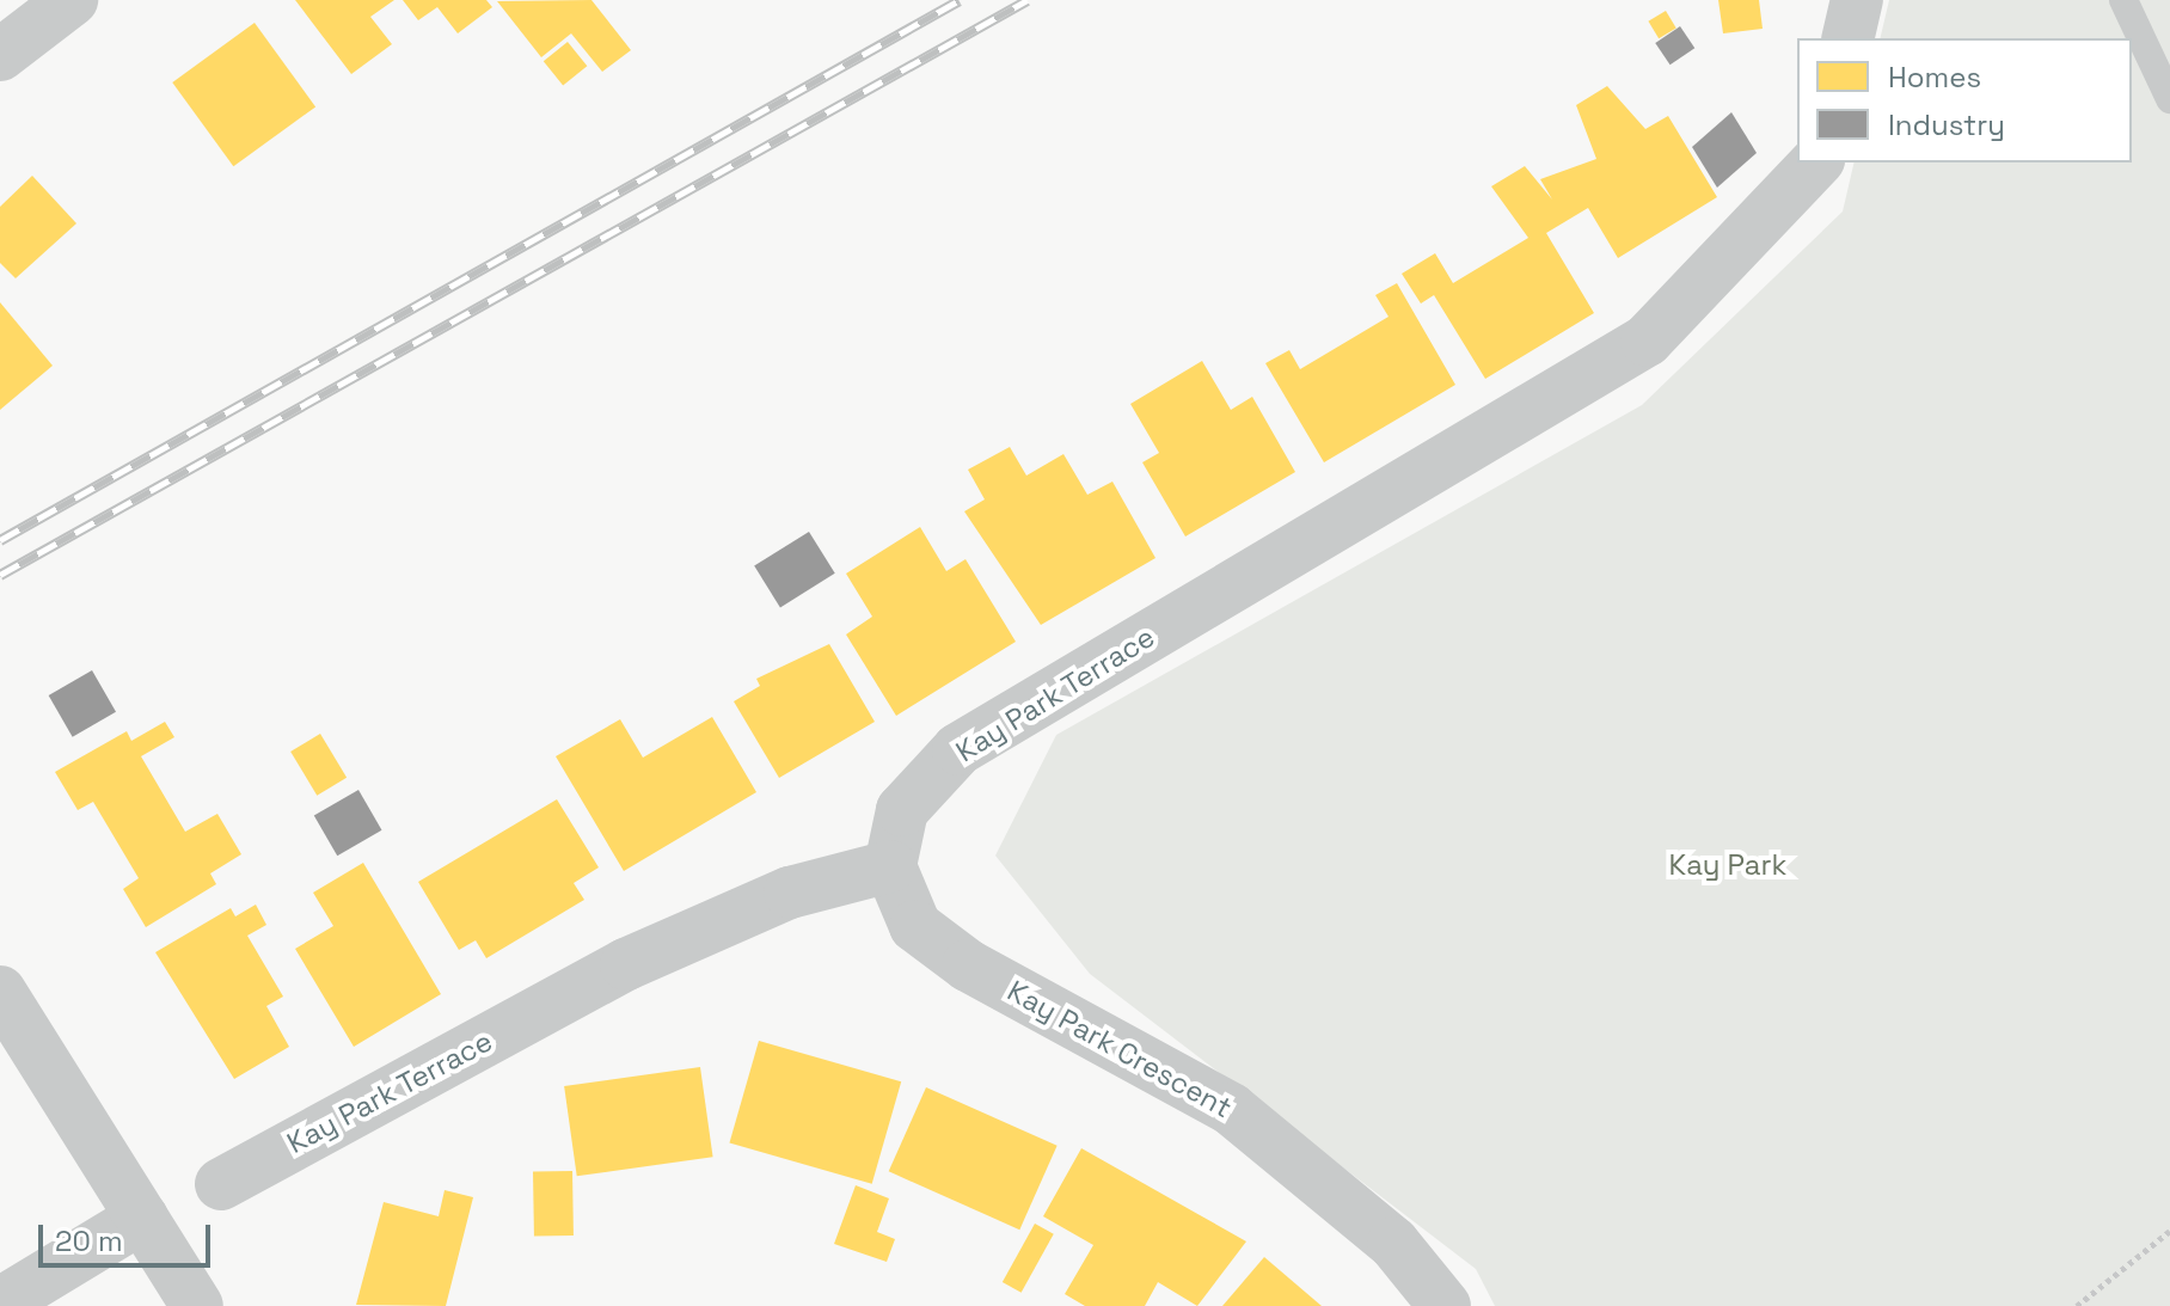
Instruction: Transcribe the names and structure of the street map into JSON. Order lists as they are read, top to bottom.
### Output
{
  "streets": {
    "street": ["Kay Park Terrace", "Kay Park Crescent"]
  },
  "crossings": [
    ["Kay Park Terrace", "Kay Park Crescent"]
  ],
  "parks": ["Kay Park"],
  "legend": ["Homes", "Industry"],
  "scale_bar": "20 m"
}
